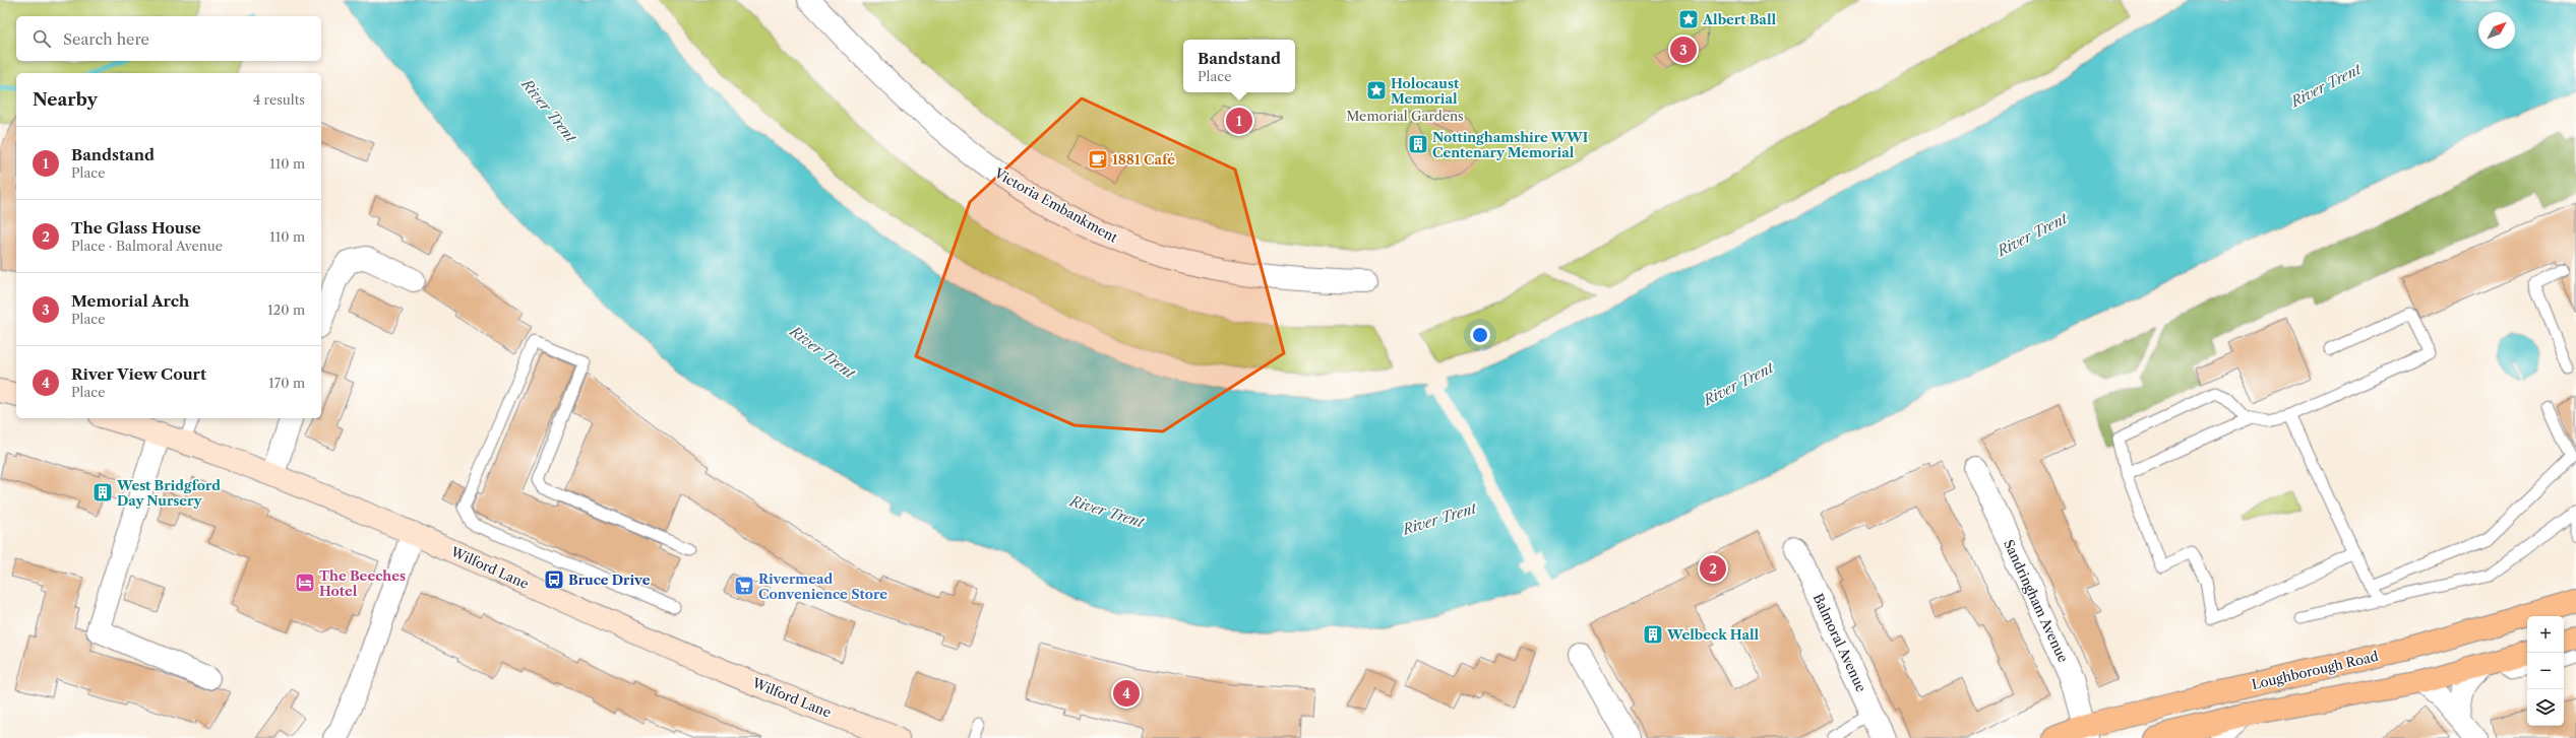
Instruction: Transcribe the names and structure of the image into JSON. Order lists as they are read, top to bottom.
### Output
{
  "streets": {
    "main road": ["Wilford Lane", "Loughborough Road"],
    "street": ["Victoria Embankment", "Sandringham Avenue", "Balmoral Avenue"]
  },
  "crossings": [
    ["Sandringham Avenue", "Loughborough Road"]
  ],
  "water": ["River Trent"],
  "parks": ["Memorial Gardens"],
  "places": {
    "place": ["Albert Ball", "Holocaust Memorial"],
    "building": ["Nottinghamshire WWI Centenary Memorial", "West Bridgford Day Nursery", "Welbeck Hall"],
    "cafe": ["1881 Café"],
    "bus stop": ["Bruce Drive"],
    "hotel": ["The Beeches Hotel"],
    "supermarket": ["Rivermead Convenience Store"]
  },
  "north": "top right",
  "page": {
    "search": "Search here",
    "pins": [
      "3",
      "1",
      "2",
      "4"
    ],
    "popup": ["Bandstand", "Place"],
    "heading": ["Nearby", "4 results"],
    "list": [
      {
        "mark": "1",
        "name": "Bandstand",
        "note": "Place",
        "value": "110 m"
      },
      {
        "mark": "2",
        "name": "The Glass House",
        "note": "Place · Balmoral Avenue",
        "value": "110 m"
      },
      {
        "mark": "3",
        "name": "Memorial Arch",
        "note": "Place",
        "value": "120 m"
      },
      {
        "mark": "4",
        "name": "River View Court",
        "note": "Place",
        "value": "170 m"
      }
    ],
    "map_buttons": ["+", "−"]
  }
}
